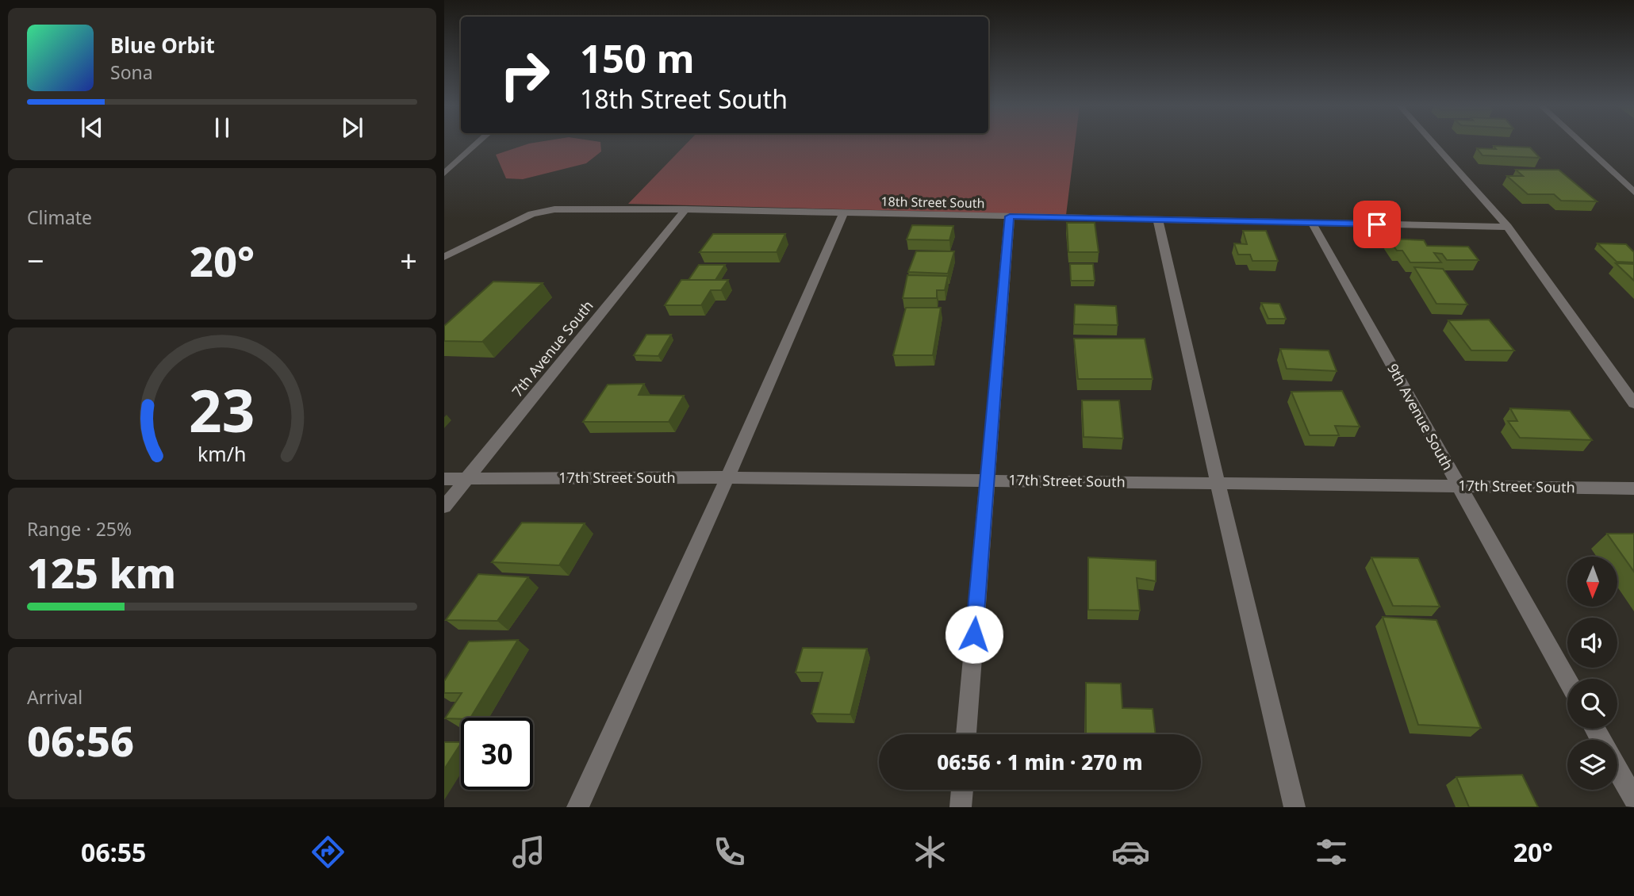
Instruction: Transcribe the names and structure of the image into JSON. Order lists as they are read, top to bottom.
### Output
{
  "streets": {
    "street": [
      "18th Street South",
      "7th Avenue South",
      "9th Avenue South",
      "17th Street South"
    ]
  },
  "crossings": [
    ["18th Street South", "7th Avenue South"],
    ["18th Street South", "9th Avenue South"],
    ["7th Avenue South", "17th Street South"],
    ["9th Avenue South", "17th Street South"]
  ],
  "north": "bottom",
  "page": {
    "turn": ["150 m", "18th Street South"],
    "song": ["Blue Orbit", "Sona"],
    "tile": [
      "Climate",
      ["Range · 25%", "125 km"],
      ["Arrival", "06:56"]
    ],
    "heat": ["−", "20°", "+"],
    "limit": "30",
    "trip": "06:56 · 1 min · 270 m",
    "tabs": ["06:55", "20°"],
    "gauge": ["23", "km/h"]
  }
}
